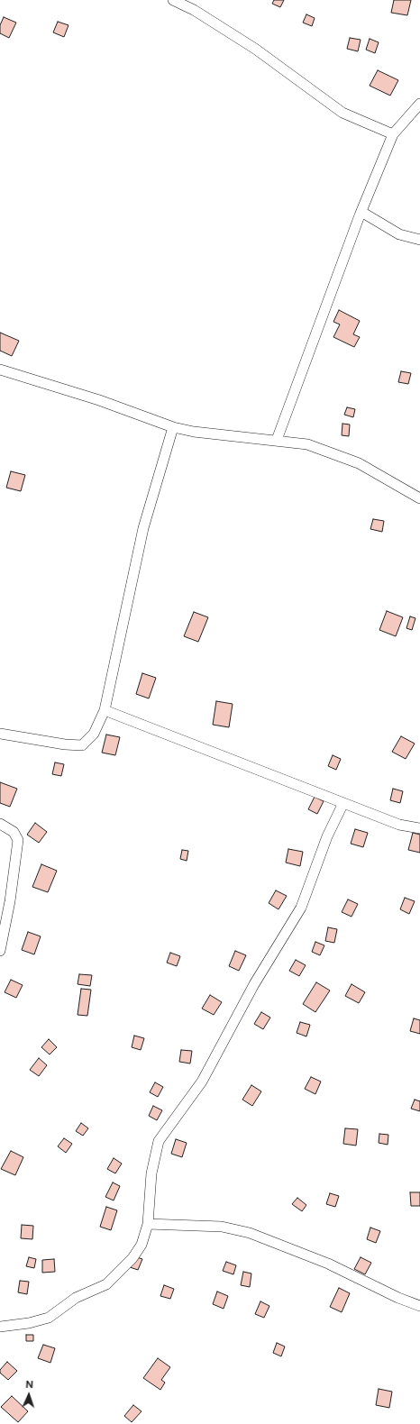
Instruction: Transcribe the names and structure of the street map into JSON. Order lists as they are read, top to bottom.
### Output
{
  "north": "top"
}
